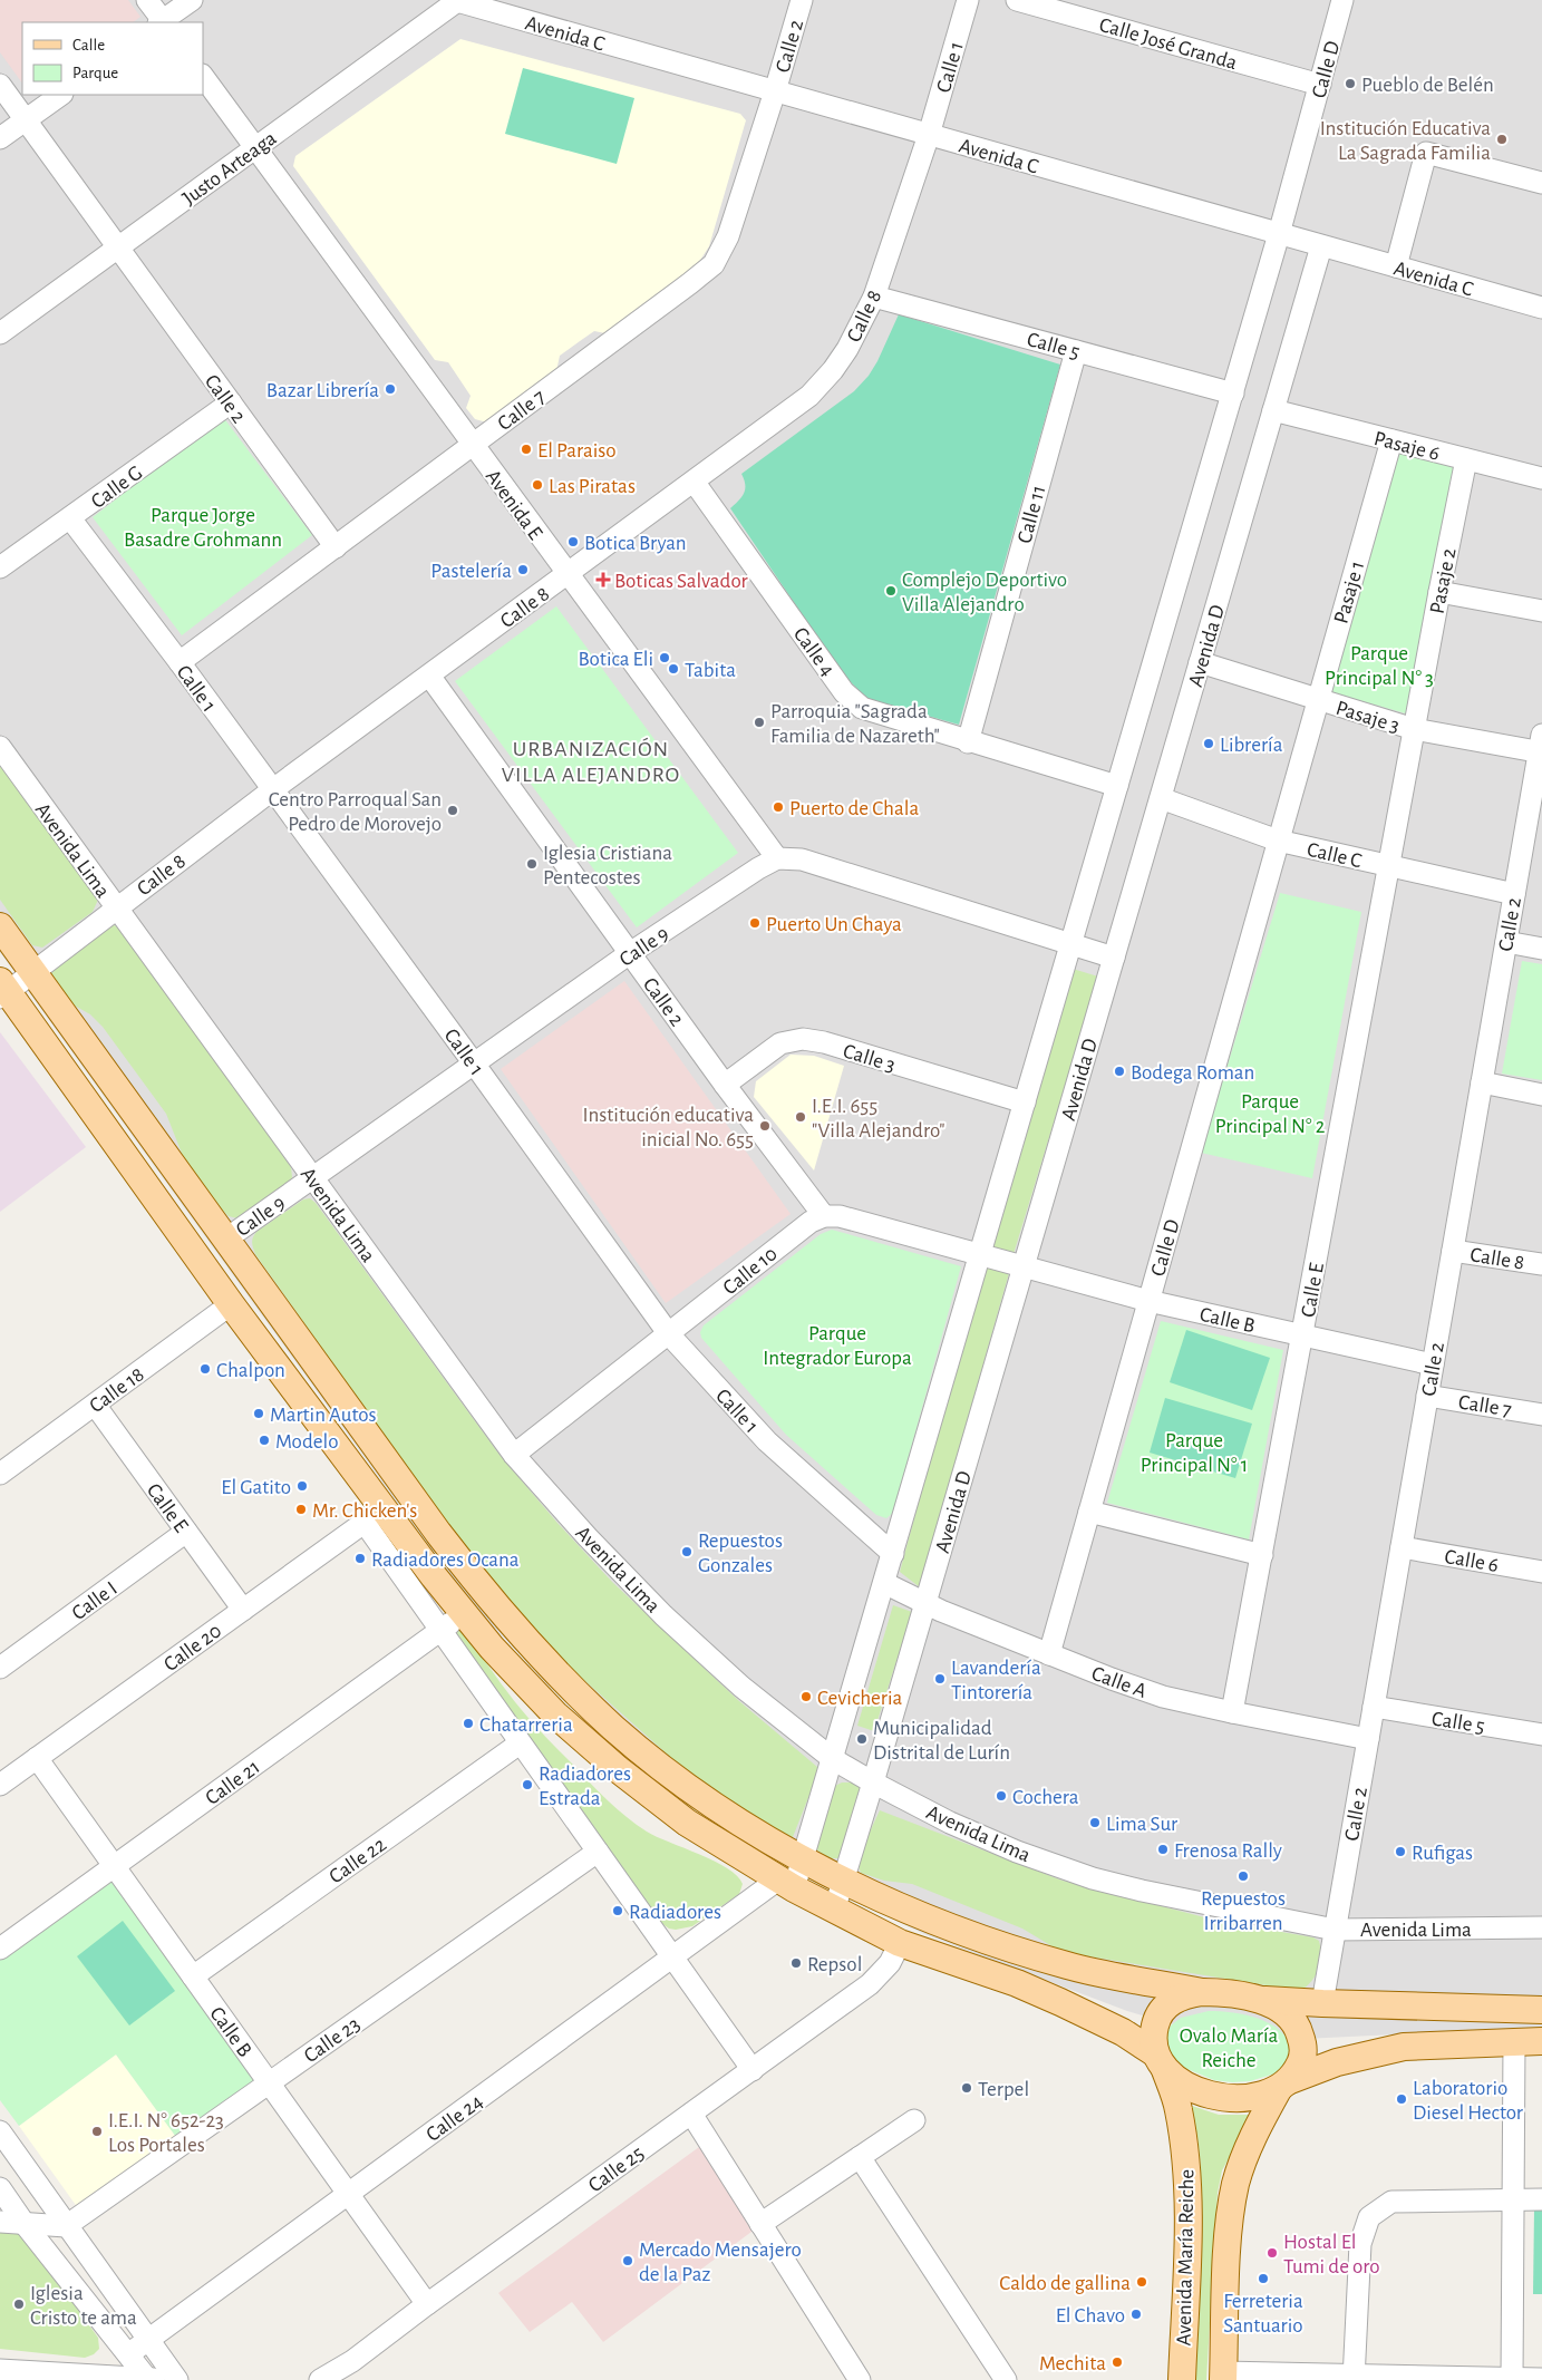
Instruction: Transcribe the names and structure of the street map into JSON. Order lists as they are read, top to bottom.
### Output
{
  "streets": {
    "main road": ["Avenida María Reiche"],
    "street": [
      "Avenida C",
      "Calle José Granda",
      "Calle 2",
      "Calle 1",
      "Calle D",
      "Justo Arteaga",
      "Calle 8",
      "Calle 5",
      "Calle 7",
      "Pasaje 6",
      "Calle G",
      "Avenida E",
      "Calle 11",
      "Pasaje 2",
      "Pasaje 1",
      "Avenida D",
      "Calle 4",
      "Pasaje 3",
      "Avenida Lima",
      "Calle C",
      "Calle 9",
      "Calle 3",
      "Calle 10",
      "Calle E",
      "Calle B",
      "Calle 18",
      "Calle 6",
      "Calle I",
      "Calle 20",
      "Calle A",
      "Calle 21",
      "Calle 22",
      "Calle 23",
      "Calle 24",
      "Calle 25"
    ]
  },
  "crossings": [
    ["Avenida C", "Calle 2"],
    ["Avenida C", "Calle 1"],
    ["Avenida C", "Calle D"],
    ["Avenida C", "Justo Arteaga"],
    ["Avenida C", "Calle 8"],
    ["Avenida C", "Calle 7"],
    ["Avenida C", "Avenida D"],
    ["Calle José Granda", "Calle D"],
    ["Calle 2", "Justo Arteaga"],
    ["Calle 2", "Calle 8"],
    ["Calle 2", "Calle 5"],
    ["Calle 2", "Calle 7"],
    ["Calle 2", "Calle G"],
    ["Calle 2", "Pasaje 3"],
    ["Calle 2", "Avenida Lima"],
    ["Calle 2", "Calle C"],
    ["Calle 2", "Calle 9"],
    ["Calle 2", "Calle 3"],
    ["Calle 2", "Calle 10"],
    ["Calle 2", "Calle B"],
    ["Calle 2", "Calle 6"],
    ["Calle 2", "Calle A"],
    ["Calle 1", "Calle 8"],
    ["Calle 1", "Calle 7"],
    ["Calle 1", "Calle G"],
    ["Calle 1", "Calle 9"],
    ["Calle 1", "Calle 10"],
    ["Calle D", "Pasaje 1"],
    ["Calle D", "Calle C"],
    ["Calle D", "Calle B"],
    ["Calle D", "Calle A"],
    ["Justo Arteaga", "Avenida E"],
    ["Calle 8", "Calle 5"],
    ["Calle 8", "Avenida E"],
    ["Calle 8", "Calle 4"],
    ["Calle 8", "Avenida Lima"],
    ["Calle 5", "Calle 11"],
    ["Calle 7", "Avenida E"],
    ["Pasaje 6", "Pasaje 2"],
    ["Pasaje 6", "Pasaje 1"],
    ["Pasaje 6", "Avenida D"],
    ["Avenida E", "Calle 9"],
    ["Calle 11", "Calle 4"],
    ["Pasaje 2", "Pasaje 3"],
    ["Pasaje 2", "Calle C"],
    ["Pasaje 2", "Calle E"],
    ["Pasaje 1", "Pasaje 3"],
    ["Pasaje 1", "Calle C"],
    ["Avenida D", "Pasaje 3"],
    ["Avenida D", "Avenida Lima"],
    ["Avenida D", "Calle C"],
    ["Avenida D", "Calle B"],
    ["Avenida D", "Calle A"],
    ["Avenida Lima", "Calle 9"],
    ["Avenida Lima", "Calle 10"],
    ["Calle C", "Calle E"],
    ["Calle E", "Calle B"],
    ["Calle E", "Calle 18"],
    ["Calle E", "Calle I"],
    ["Calle E", "Calle 20"],
    ["Calle E", "Calle A"],
    ["Calle B", "Calle 20"],
    ["Calle B", "Calle 21"],
    ["Calle B", "Calle 22"],
    ["Calle B", "Calle 23"],
    ["Calle B", "Calle 24"],
    ["Calle B", "Calle 25"]
  ],
  "districts": ["URBANIZACIÓN VILLA ALEJANDRO"],
  "parks": [
    "Parque Jorge Basadre Grohmann",
    "Parque Principal N° 3",
    "Parque Principal N° 2",
    "Parque Integrador Europa",
    "Parque Principal N° 1",
    "Ovalo María Reiche"
  ],
  "places": {
    "other": [
      "Pueblo de Belén",
      "Institución Educativa La Sagrada Familia",
      "Bazar Librería",
      "El Paraiso",
      "Las Piratas",
      "Botica Bryan",
      "Pastelería",
      "Complejo Deportivo Villa Alejandro",
      "Botica Eli",
      "Tabita",
      "Parroquia \"Sagrada Familia de Nazareth\"",
      "Librería",
      "Puerto de Chala",
      "Centro Parroqual San Pedro de Morovejo",
      "Iglesia Cristiana Pentecostes",
      "Puerto Un Chaya",
      "Bodega Roman",
      "I.E.I. 655 \"Villa Alejandro\"",
      "Institución educativa inicial No. 655",
      "Chalpon",
      "Martin Autos",
      "Modelo",
      "El Gatito",
      "Mr. Chicken's",
      "Repuestos Gonzales",
      "Radiadores Ocana",
      "Lavandería Tintorería",
      "Cevicheria",
      "Chatarreria",
      "Municipalidad Distrital de Lurín",
      "Radiadores Estrada",
      "Cochera",
      "Lima Sur",
      "Frenosa Rally",
      "Rufigas",
      "Repuestos Irribarren",
      "Radiadores",
      "Repsol",
      "Terpel",
      "Laboratorio Diesel Hector",
      "I.E.I. N° 652-23 Los Portales",
      "Hostal El Tumi de oro",
      "Mercado Mensajero de la Paz",
      "Ferreteria Santuario",
      "Caldo de gallina",
      "Iglesia Cristo te ama",
      "El Chavo",
      "Mechita"
    ],
    "health": ["Boticas Salvador"]
  },
  "legend": ["Calle", "Parque"]
}
